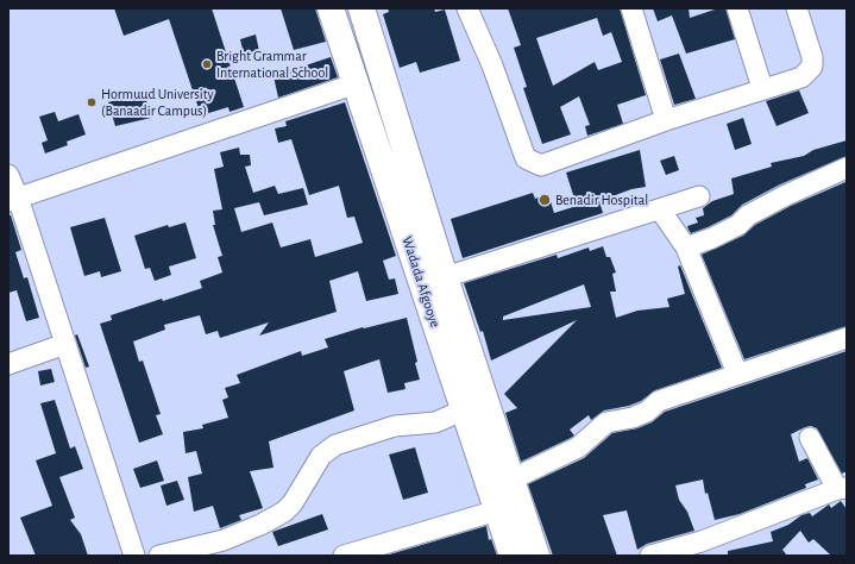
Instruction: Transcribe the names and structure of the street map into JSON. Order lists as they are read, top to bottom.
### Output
{
  "streets": {
    "highway": ["Wadada Afgooye"]
  },
  "places": ["Bright Grammar International School", "Hormuud University (Banaadir Campus)", "Benadir Hospital"]
}
